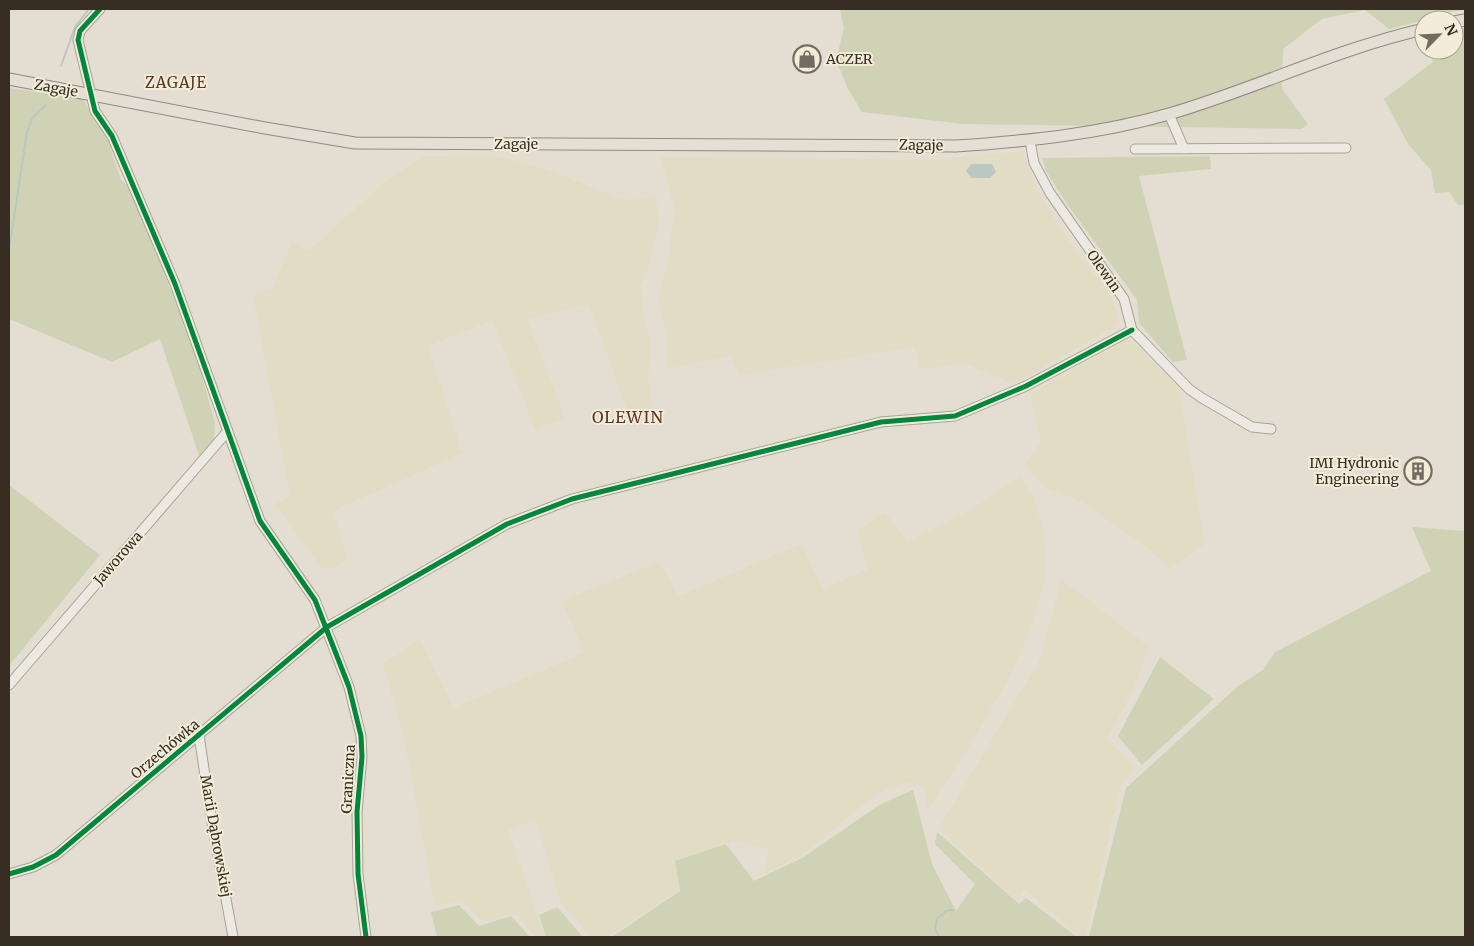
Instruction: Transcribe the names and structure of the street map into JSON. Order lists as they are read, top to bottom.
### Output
{
  "streets": {
    "main road": ["Zagaje"],
    "street": [
      "Olewin",
      "Jaworowa",
      "Orzechówka",
      "Graniczna",
      "Marii Dąbrowskiej"
    ]
  },
  "crossings": [
    ["Zagaje", "Olewin"],
    ["Zagaje", "Graniczna"],
    ["Olewin", "Orzechówka"],
    ["Jaworowa", "Graniczna"],
    ["Orzechówka", "Graniczna"],
    ["Orzechówka", "Marii Dąbrowskiej"]
  ],
  "districts": ["ZAGAJE", "OLEWIN"],
  "places": {
    "shop": ["ACZER"],
    "building": ["IMI Hydronic Engineering"]
  },
  "north": "top right"
}
